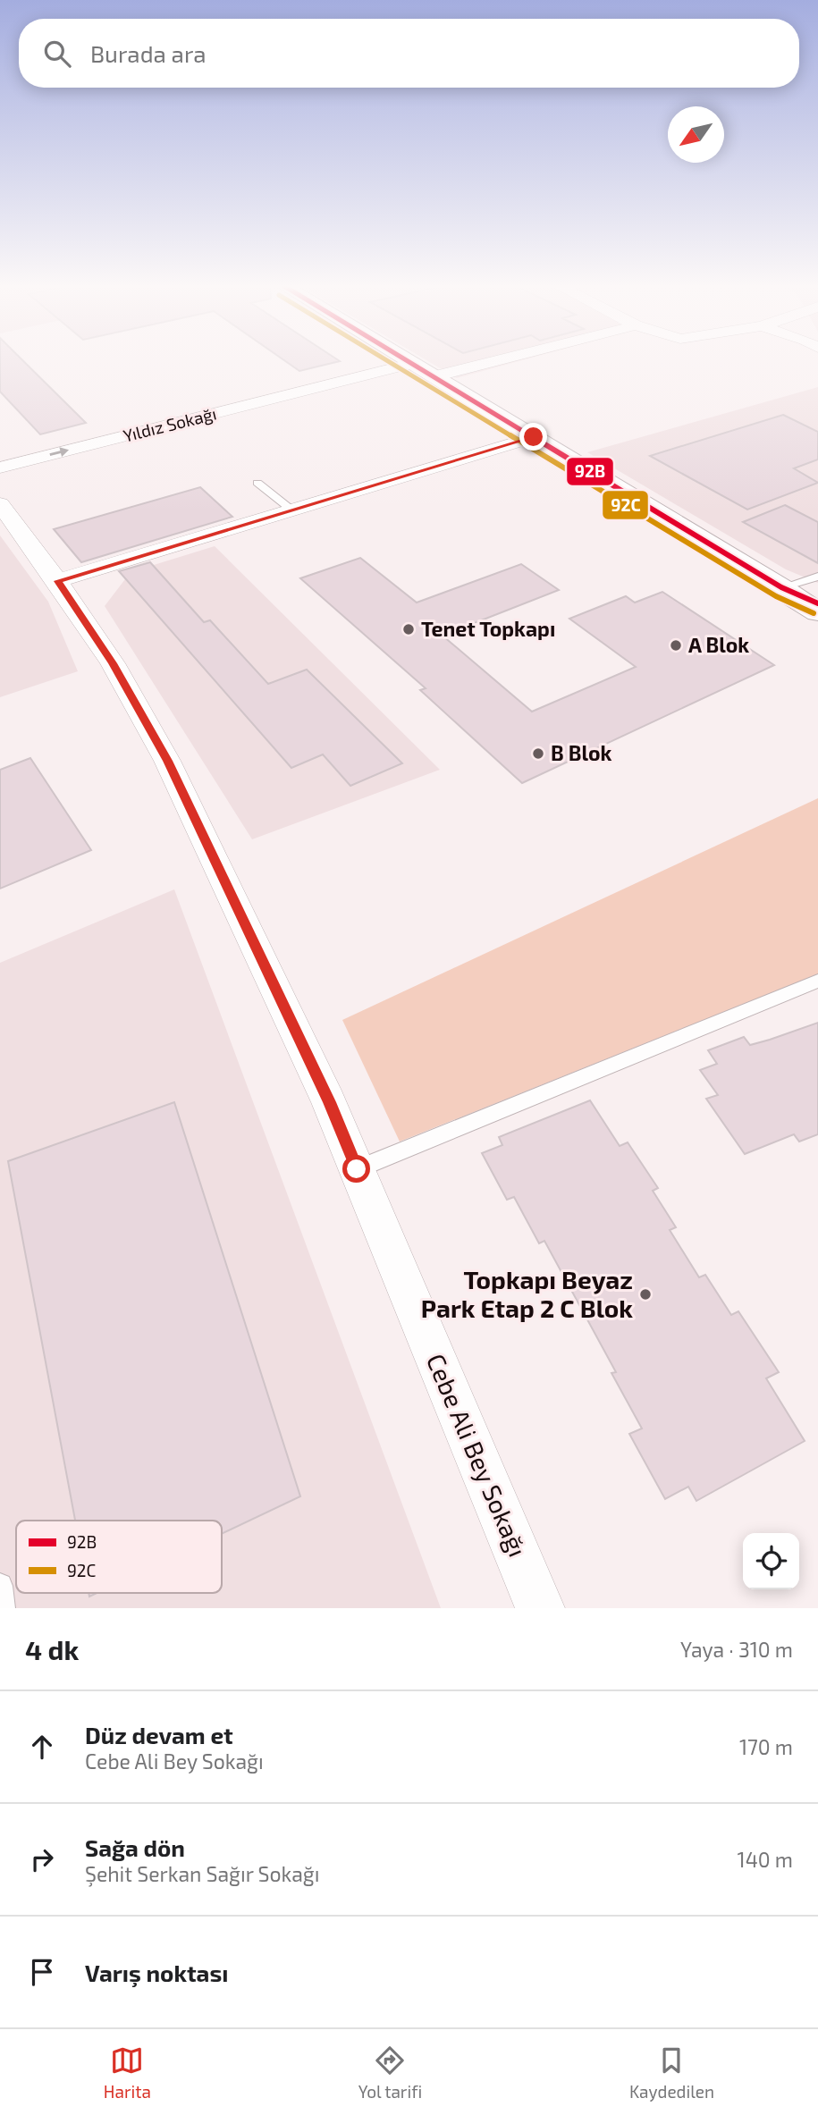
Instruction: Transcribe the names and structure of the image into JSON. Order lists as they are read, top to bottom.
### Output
{
  "streets": {
    "street": ["Yıldız Sokağı", "Cebe Ali Bey Sokağı"]
  },
  "places": [
    "Tenet Topkapı",
    "A Blok",
    "B Blok",
    "Topkapı Beyaz Park Etap 2 C Blok"
  ],
  "lines": ["transit line 92B", "transit line 92C"],
  "legend": ["92B", "92C"],
  "north": "bottom left",
  "page": {
    "search": "Burada ara",
    "heading": ["4 dk", "Yaya · 310 m"],
    "list": [
      ["Düz devam et", "Cebe Ali Bey Sokağı", "170 m"],
      ["Sağa dön", "Şehit Serkan Sağır Sokağı", "140 m"],
      "Varış noktası"
    ],
    "nav": ["Harita", "Yol tarifi", "Kaydedilen"]
  }
}
